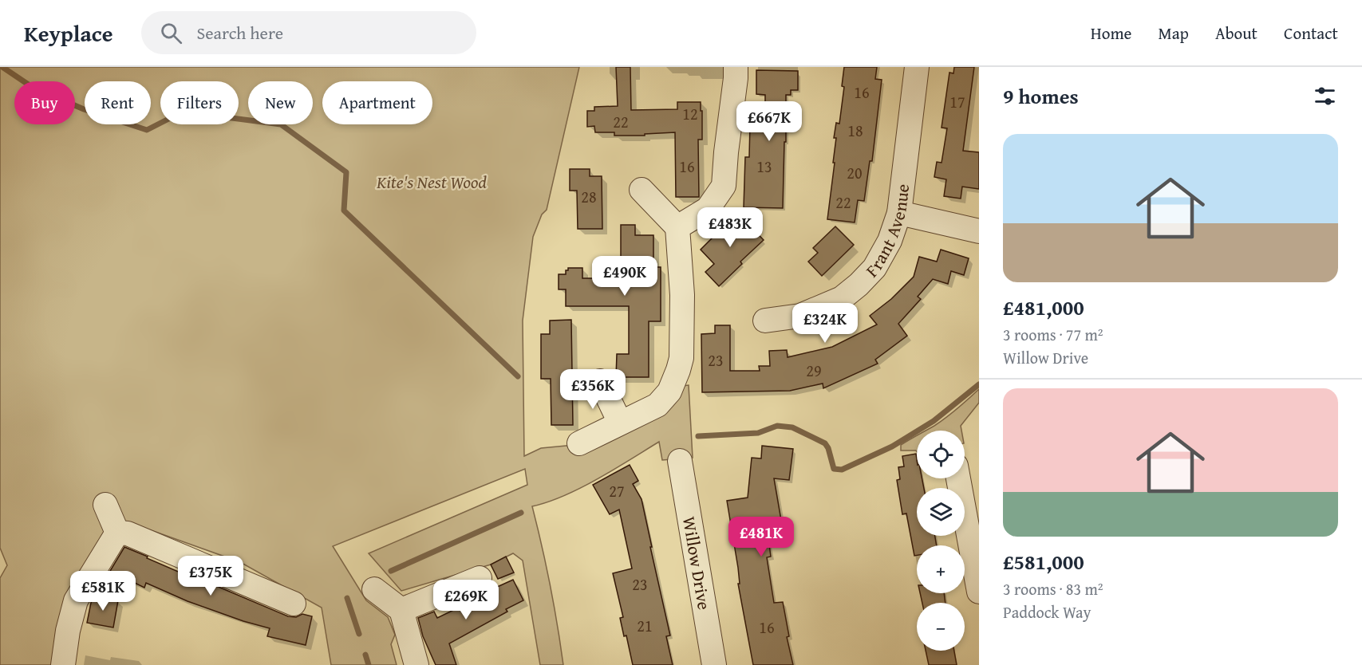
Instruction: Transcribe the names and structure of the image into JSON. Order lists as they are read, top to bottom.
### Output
{
  "streets": {
    "street": ["Frant Avenue", "Willow Drive"]
  },
  "parks": ["Kite's Nest Wood"],
  "house_numbers": [
    "16",
    "17",
    "12",
    "22",
    "18",
    "16",
    "13",
    "20",
    "28",
    "22",
    "23",
    "29",
    "27",
    "23",
    "21",
    "16"
  ],
  "page": {
    "header": "Keyplace",
    "search": "Search here",
    "nav": [
      "Home",
      "Map",
      "About",
      "Contact"
    ],
    "heading": "9 homes",
    "chip": [
      "Buy",
      "Rent",
      "Filters",
      "New",
      "Apartment"
    ],
    "price": [
      "£667K",
      "£483K",
      "£490K",
      "£324K",
      "£356K",
      "£481K",
      "£375K",
      "£581K",
      "£269K"
    ],
    "list": [
      {
        "name": "£481,000",
        "note": "3 rooms · 77 m² · Willow Drive"
      },
      {
        "name": "£581,000",
        "note": "3 rooms · 83 m² · Paddock Way"
      }
    ],
    "map_buttons": ["+", "−"]
  }
}
